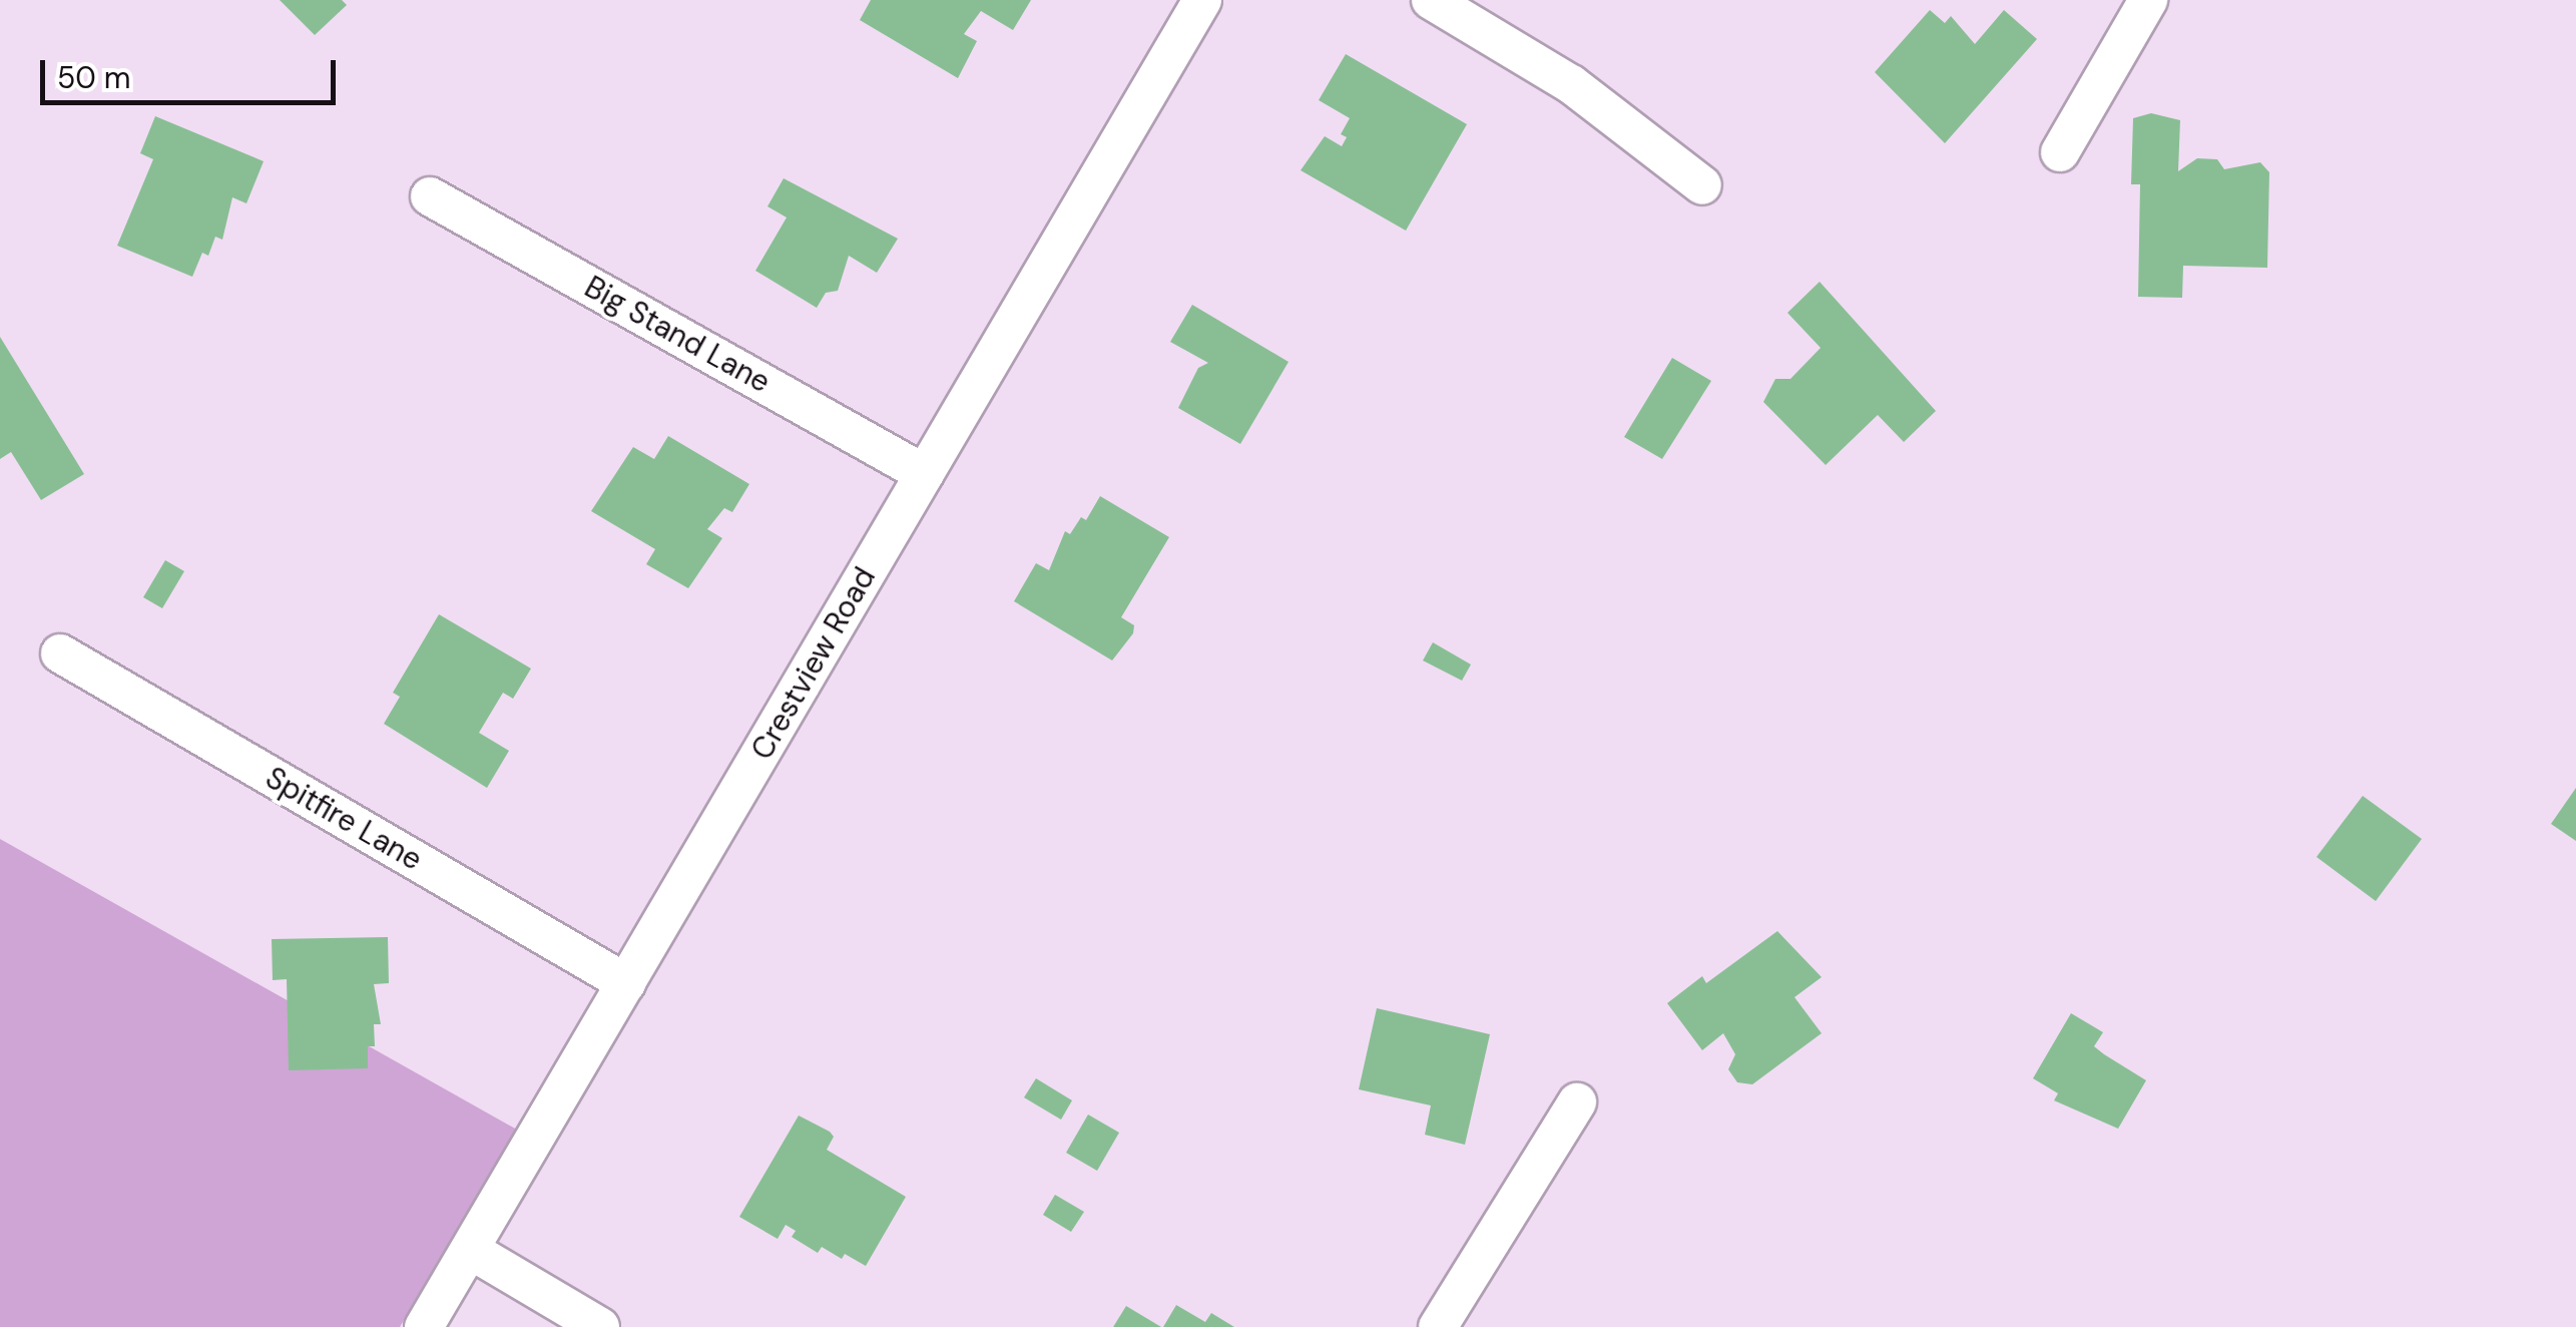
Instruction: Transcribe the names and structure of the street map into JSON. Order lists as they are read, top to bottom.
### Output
{
  "streets": {
    "street": ["Big Stand Lane", "Crestview Road", "Spitfire Lane"]
  },
  "crossings": [
    ["Big Stand Lane", "Crestview Road"],
    ["Crestview Road", "Spitfire Lane"]
  ],
  "scale_bar": "50 m"
}
